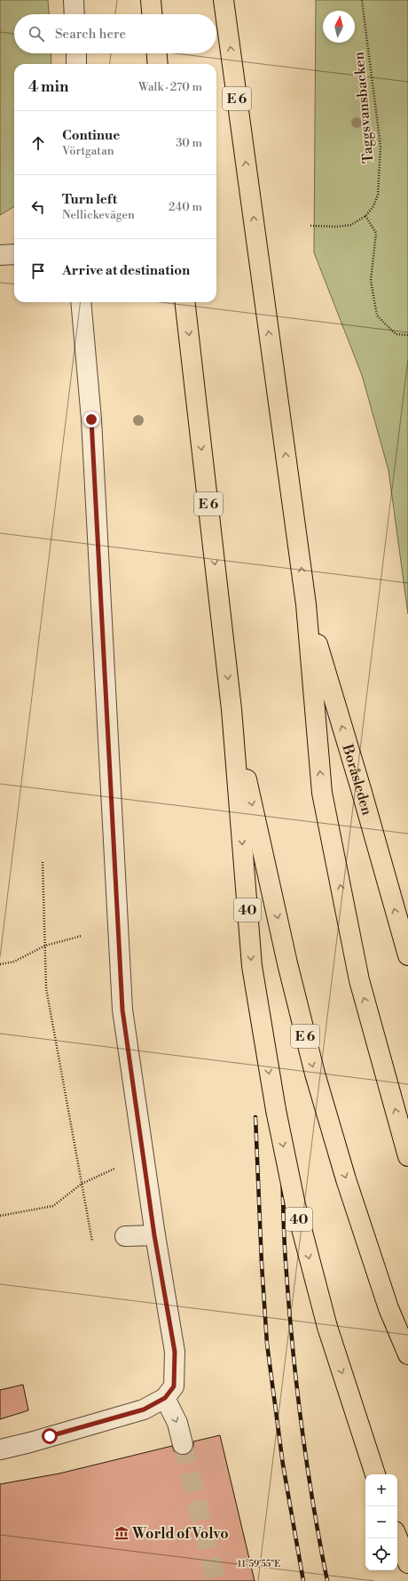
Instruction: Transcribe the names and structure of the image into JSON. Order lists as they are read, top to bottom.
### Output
{
  "streets": {
    "highway": ["E 6", "Boråsleden", "40"],
    "path": ["Taggsvansbacken"]
  },
  "crossings": [
    ["E 6", "Boråsleden"],
    ["E 6", "40"]
  ],
  "places": {
    "museum": ["World of Volvo"]
  },
  "north": "top",
  "page": {
    "search": "Search here",
    "heading": ["4 min", "Walk · 270 m"],
    "list": [
      ["Continue", "Vörtgatan", "30 m"],
      ["Turn left", "Nellickevägen", "240 m"],
      "Arrive at destination"
    ],
    "map_buttons": ["+", "−"]
  },
  "coordinates": ["11°59'55\"E"]
}
